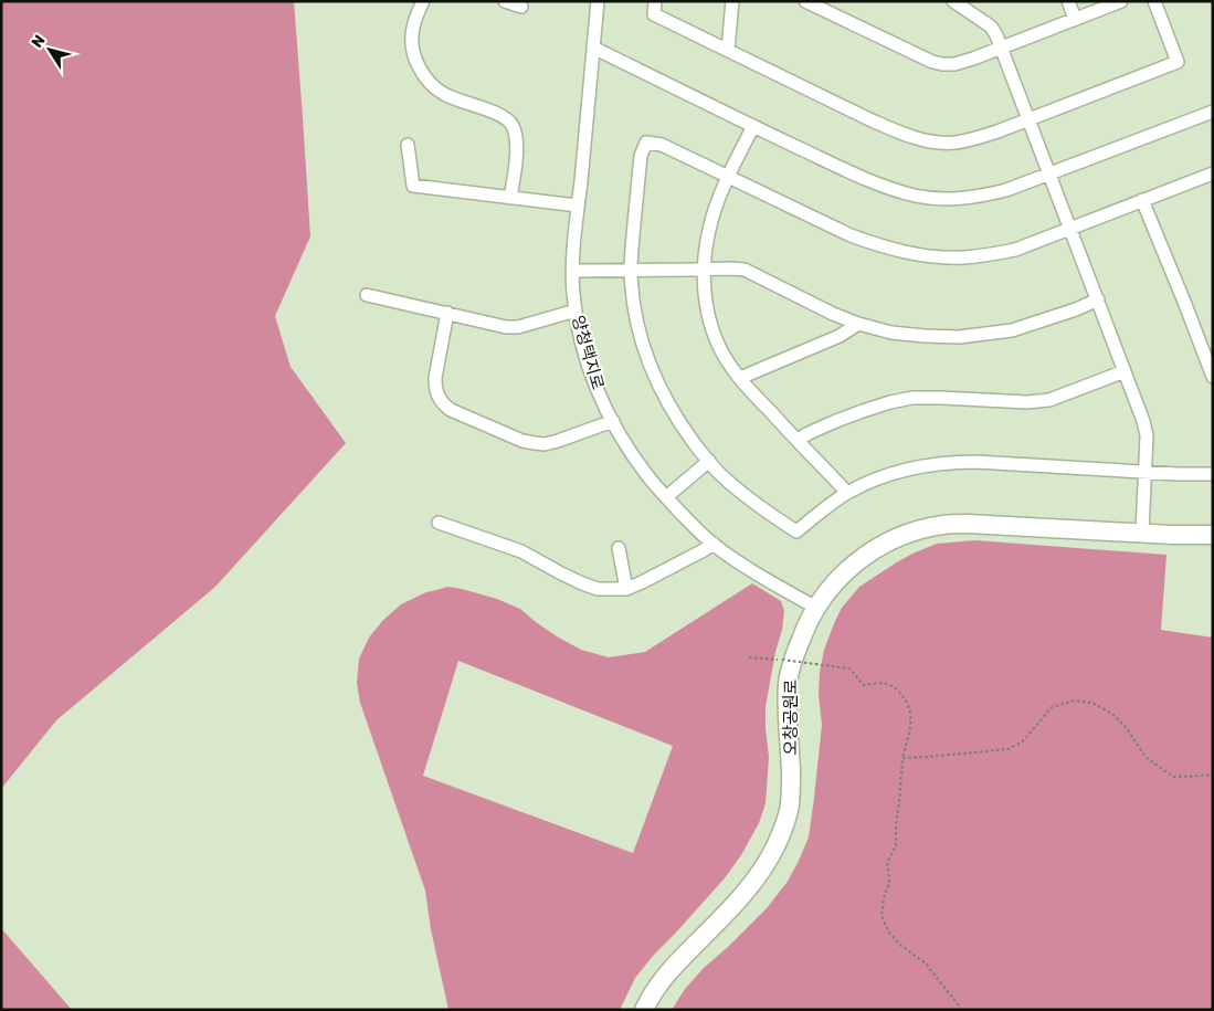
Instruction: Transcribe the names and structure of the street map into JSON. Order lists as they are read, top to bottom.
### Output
{
  "streets": {
    "street": ["양청택지로", "오창공원로"]
  },
  "crossings": [
    ["양청택지로", "오창공원로"]
  ],
  "north": "top left"
}
